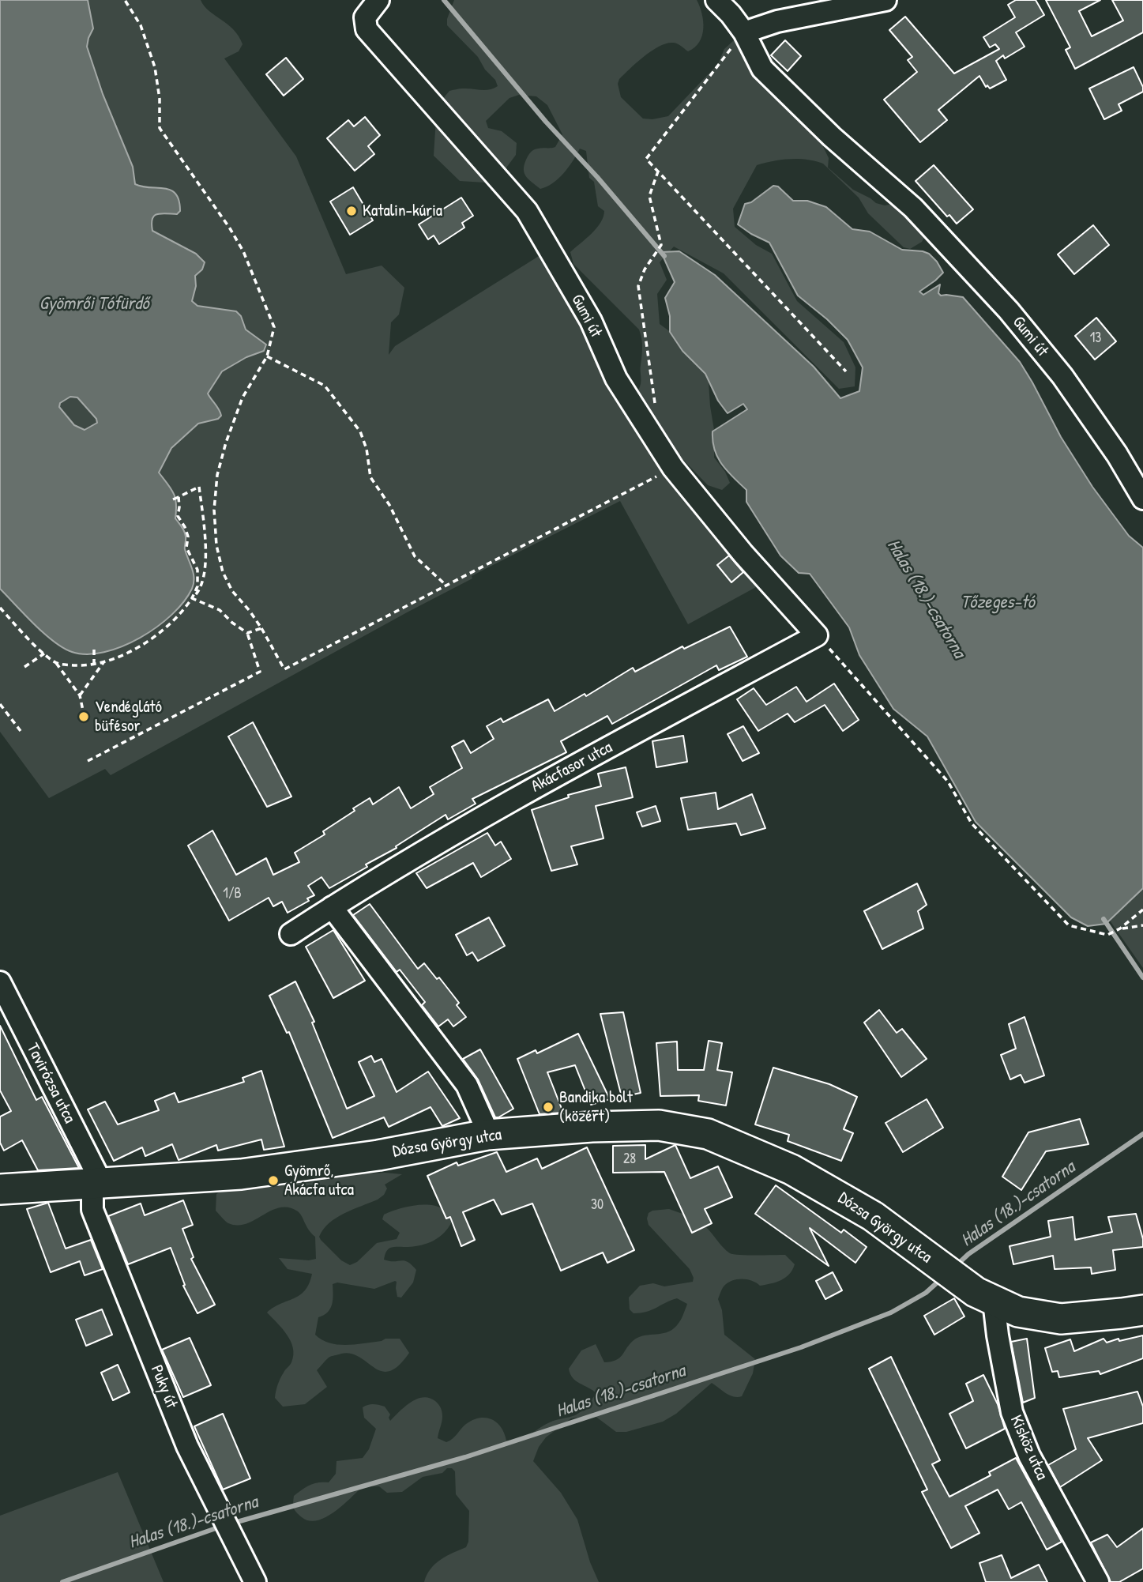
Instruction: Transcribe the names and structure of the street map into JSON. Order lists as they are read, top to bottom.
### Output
{
  "streets": {
    "main road": ["Dózsa György utca"],
    "street": [
      "Gumi út",
      "Akácfasor utca",
      "Tavirózsa utca",
      "Puky út",
      "Kisköz utca"
    ]
  },
  "crossings": [
    ["Gumi út", "Akácfasor utca"],
    ["Tavirózsa utca", "Dózsa György utca"],
    ["Tavirózsa utca", "Puky út"],
    ["Dózsa György utca", "Puky út"],
    ["Dózsa György utca", "Kisköz utca"]
  ],
  "water": ["Gyömrői Tófürdő", "Halas (18.)-csatorna", "Tőzeges-tó"],
  "places": [
    "Katalin-kúria",
    "Vendéglátó büfésor",
    "Bandika bolt (közért)",
    "Gyömrő, Akácfa utca"
  ],
  "house_numbers": [
    "13",
    "1/B",
    "28",
    "30"
  ]
}
